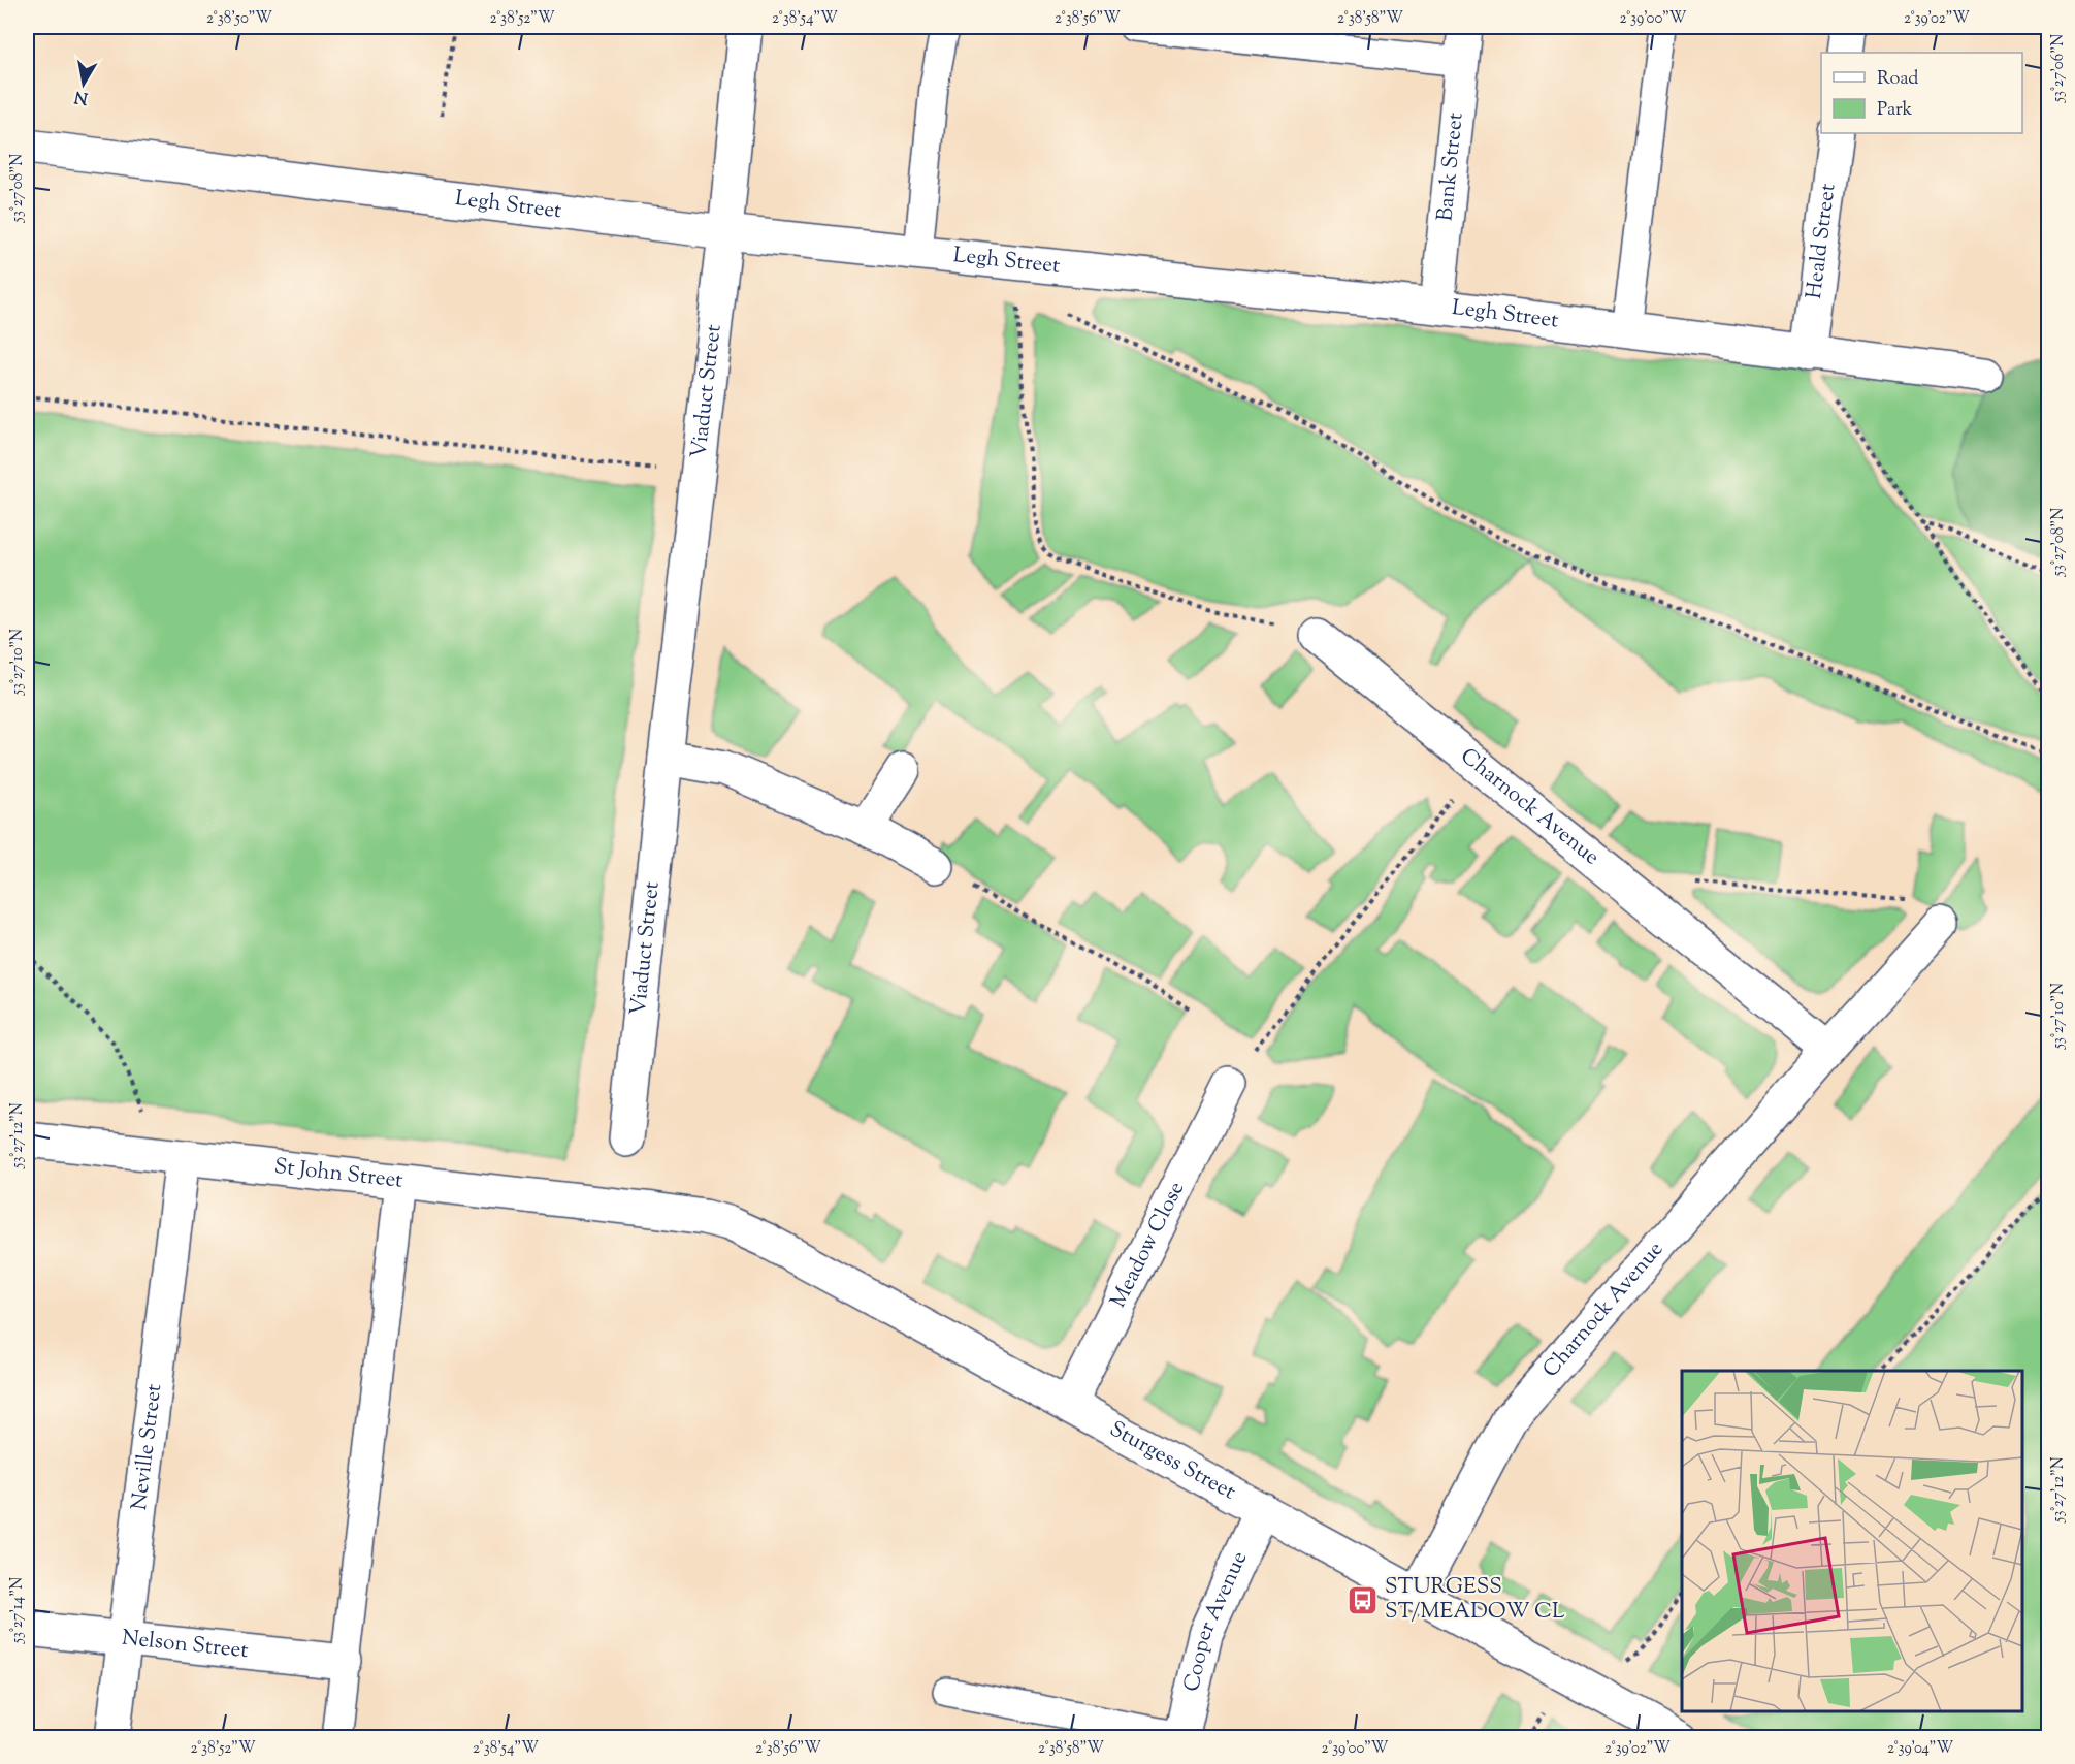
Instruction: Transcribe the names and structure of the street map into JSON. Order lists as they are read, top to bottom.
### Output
{
  "streets": {
    "street": [
      "Bank Street",
      "Legh Street",
      "Heald Street",
      "Viaduct Street",
      "Charnock Avenue",
      "St John Street",
      "Meadow Close",
      "Neville Street",
      "Sturgess Street",
      "Cooper Avenue",
      "Nelson Street"
    ]
  },
  "crossings": [
    ["Bank Street", "Legh Street"],
    ["Legh Street", "Heald Street"],
    ["Legh Street", "Viaduct Street"],
    ["Charnock Avenue", "Sturgess Street"],
    ["St John Street", "Neville Street"],
    ["St John Street", "Sturgess Street"],
    ["Meadow Close", "Sturgess Street"],
    ["Neville Street", "Nelson Street"],
    ["Sturgess Street", "Cooper Avenue"]
  ],
  "places": {
    "bus stop": ["STURGESS ST/MEADOW CL"]
  },
  "legend": ["Road", "Park"],
  "north": "bottom",
  "coordinates": [
    "2°38'50\"W",
    "2°38'52\"W",
    "2°38'54\"W",
    "2°38'56\"W",
    "2°38'58\"W",
    "2°39'00\"W",
    "2°39'02\"W",
    "53°27'06\"N",
    "53°27'08\"N",
    "53°27'10\"N",
    "53°27'12\"N",
    "53°27'14\"N",
    "2°39'04\"W"
  ]
}
